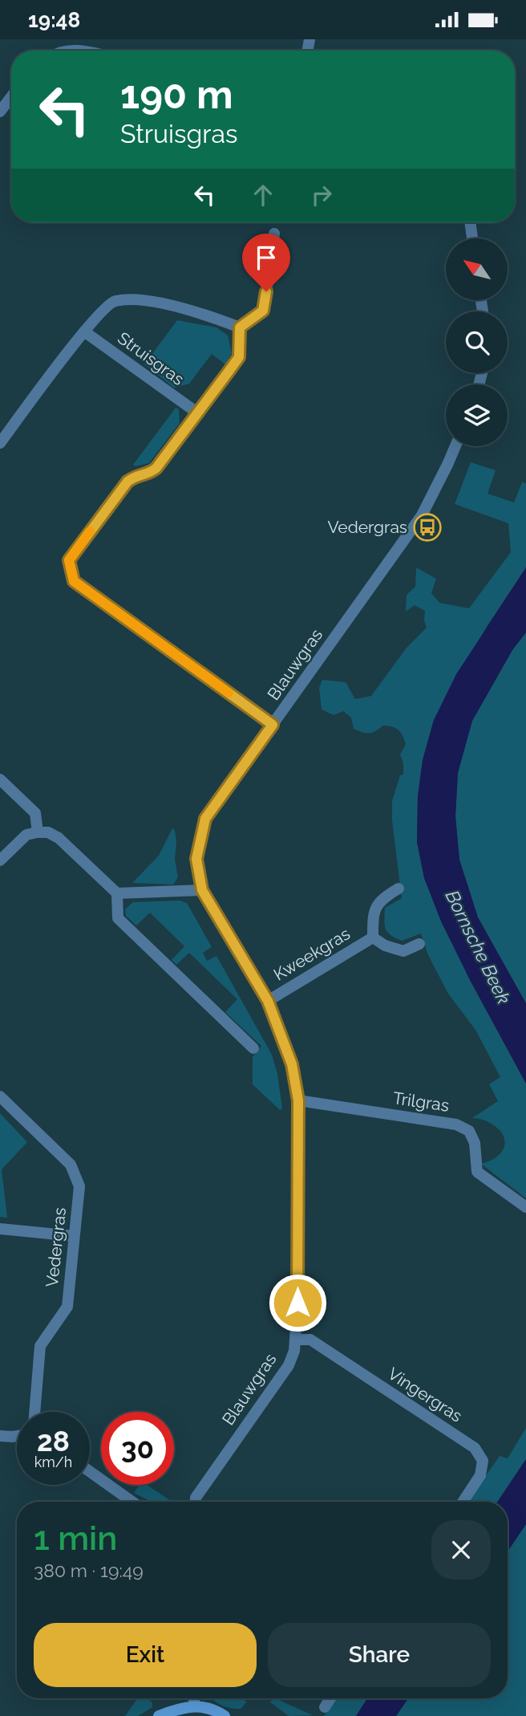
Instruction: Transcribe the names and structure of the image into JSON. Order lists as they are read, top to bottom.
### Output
{
  "streets": {
    "street": [
      "Struisgras",
      "Blauwgras",
      "Kweekgras",
      "Trilgras",
      "Vedergras",
      "Vingergras"
    ]
  },
  "crossings": [
    ["Blauwgras", "Kweekgras"],
    ["Blauwgras", "Trilgras"],
    ["Blauwgras", "Vingergras"]
  ],
  "water": ["Bornsche Beek"],
  "places": {
    "bus stop": ["Vedergras"]
  },
  "north": "top left",
  "page": {
    "status": "19:48",
    "turn": ["190 m", "Struisgras"],
    "speed": "28 km/h",
    "limit": "30",
    "heading": ["1 min", "380 m · 19:49"],
    "buttons": ["Exit", "Share"]
  }
}
